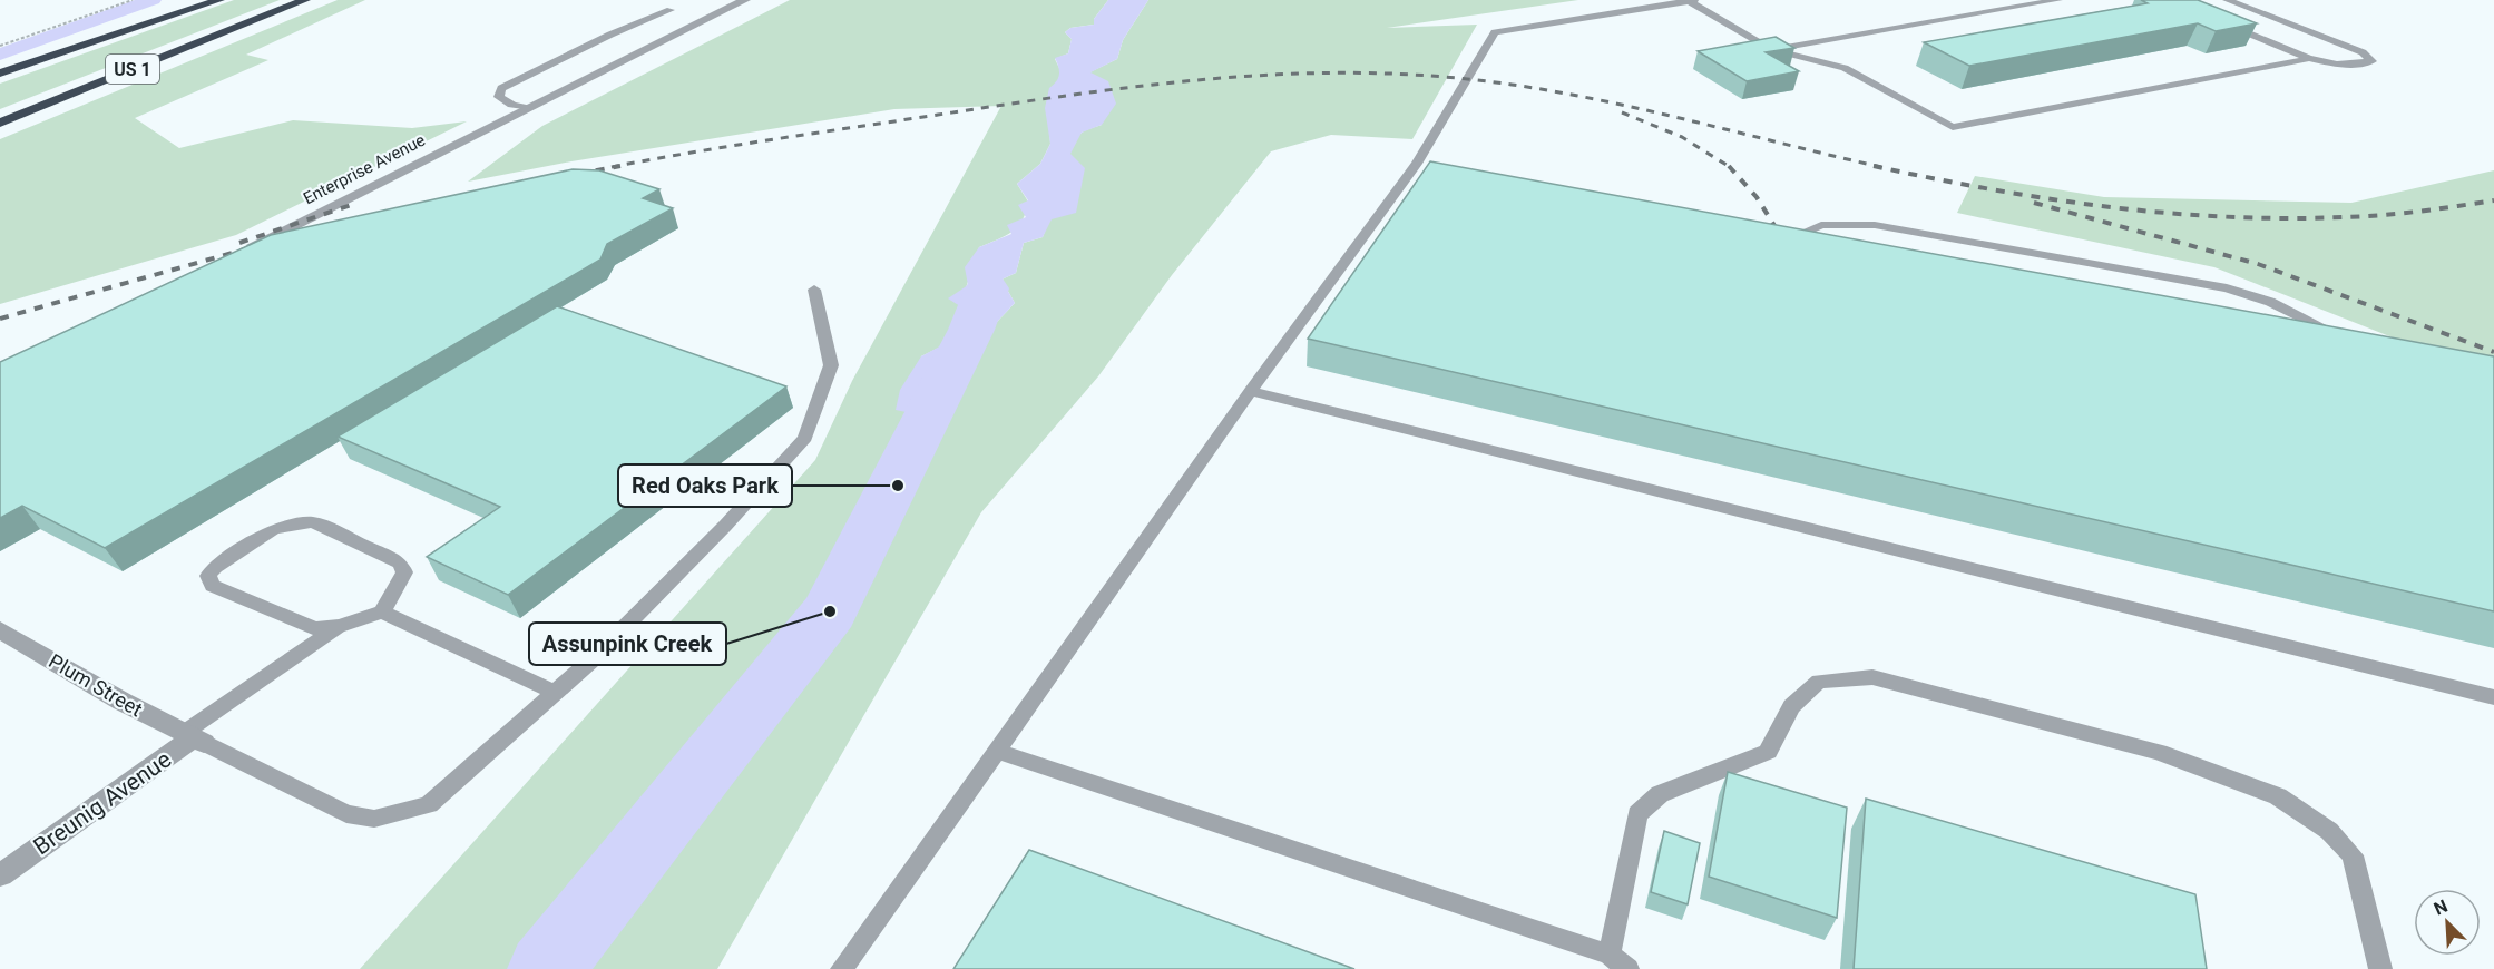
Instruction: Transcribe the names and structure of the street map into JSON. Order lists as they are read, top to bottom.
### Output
{
  "streets": {
    "highway": ["US 1"],
    "street": ["Enterprise Avenue", "Plum Street", "Breunig Avenue"]
  },
  "crossings": [
    ["Plum Street", "Breunig Avenue"]
  ],
  "places": ["Red Oaks Park", "Assunpink Creek"],
  "north": "top left"
}
